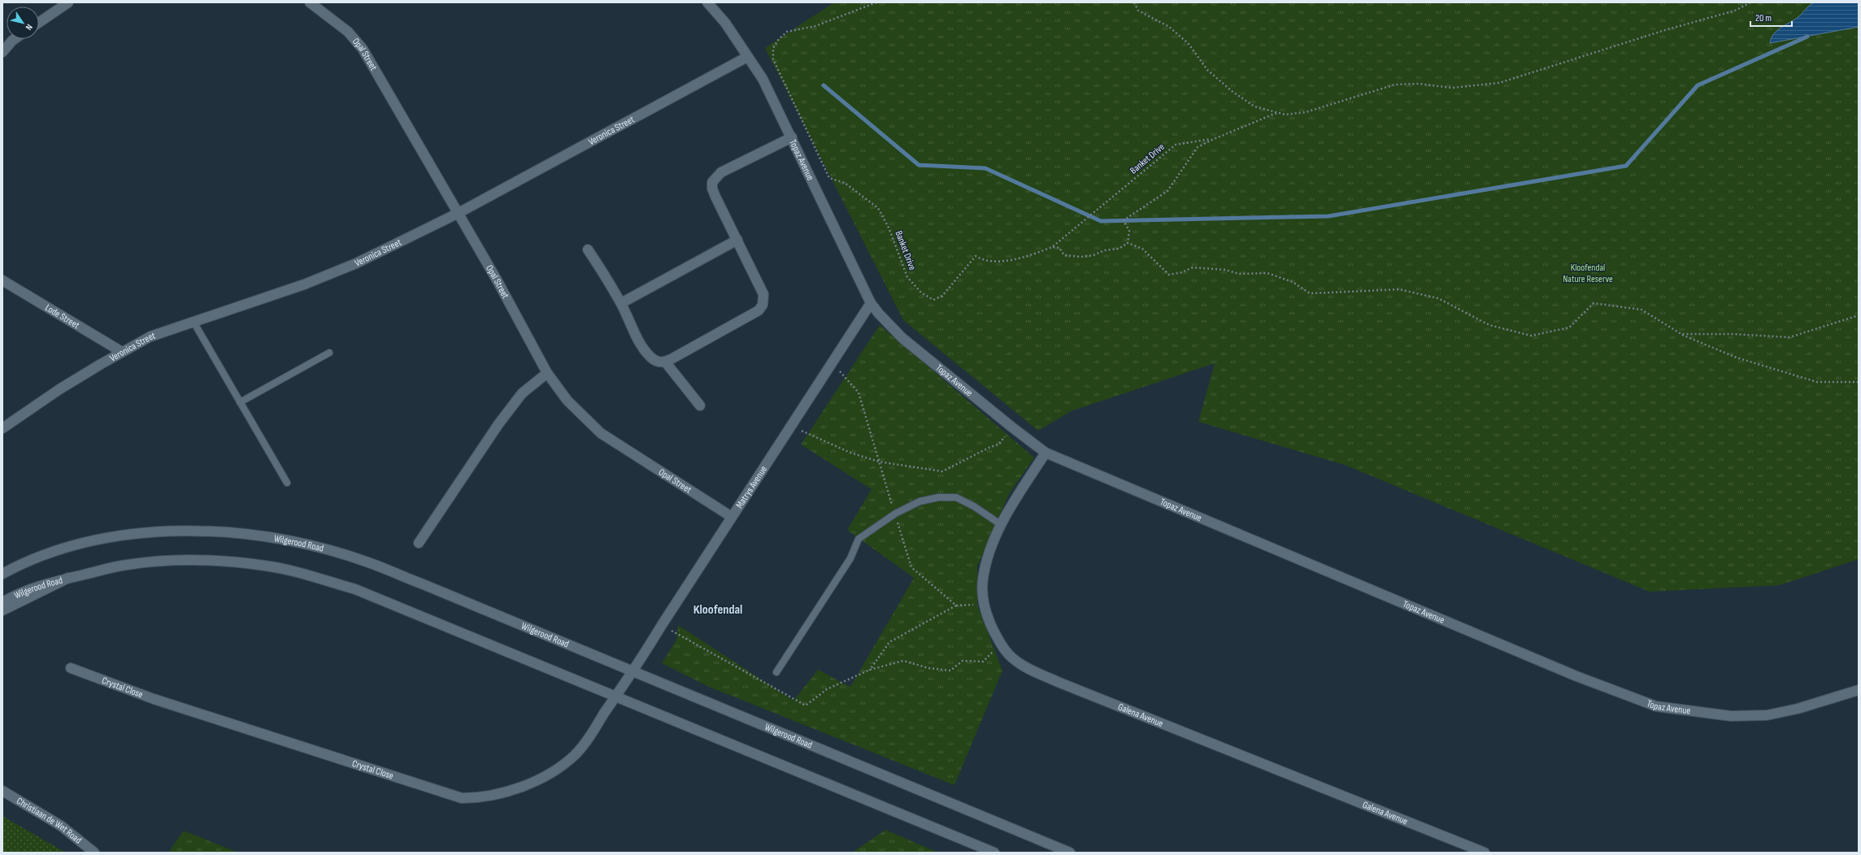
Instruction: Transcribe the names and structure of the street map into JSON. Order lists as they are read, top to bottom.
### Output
{
  "streets": {
    "street": [
      "Opal Street",
      "Veronica Street",
      "Topaz Avenue",
      "Lode Street",
      "Matrys Avenue",
      "Wilgerood Road",
      "Crystal Close",
      "Galena Avenue",
      "Christiaan de Wet Road"
    ],
    "path": ["Banket Drive"]
  },
  "crossings": [
    ["Opal Street", "Veronica Street"],
    ["Opal Street", "Matrys Avenue"],
    ["Veronica Street", "Topaz Avenue"],
    ["Veronica Street", "Lode Street"],
    ["Topaz Avenue", "Matrys Avenue"],
    ["Topaz Avenue", "Galena Avenue"],
    ["Matrys Avenue", "Wilgerood Road"],
    ["Matrys Avenue", "Crystal Close"],
    ["Wilgerood Road", "Crystal Close"]
  ],
  "districts": ["Kloofendal"],
  "parks": ["Kloofendal Nature Reserve"],
  "scale_bar": "20 m",
  "north": "bottom right"
}
